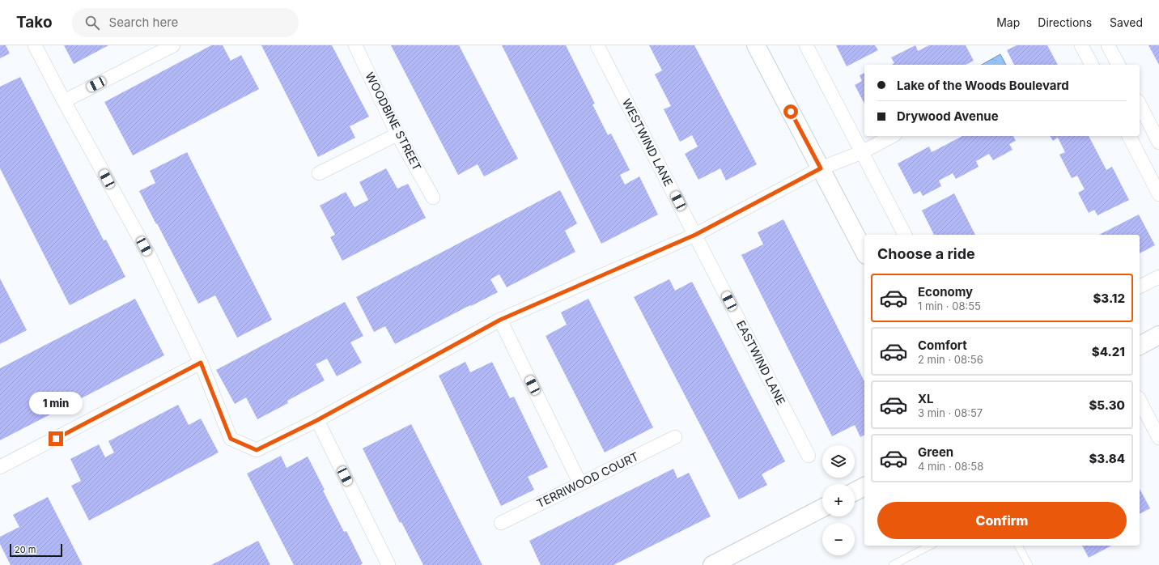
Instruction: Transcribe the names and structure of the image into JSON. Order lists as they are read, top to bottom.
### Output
{
  "streets": {
    "street": [
      "WOODBINE STREET",
      "WESTWIND LANE",
      "EASTWIND LANE",
      "TERRIWOOD COURT"
    ]
  },
  "crossings": [
    ["WESTWIND LANE", "EASTWIND LANE"]
  ],
  "scale_bar": "20 m",
  "page": {
    "header": "Tako",
    "search": "Search here",
    "nav": ["Map", "Directions", "Saved"],
    "banner": ["Lake of the Woods Boulevard", "Drywood Avenue"],
    "heading": "Choose a ride",
    "list": [
      {
        "name": "Economy",
        "note": "1 min · 08:55",
        "value": "$3.12"
      },
      {
        "name": "Comfort",
        "note": "2 min · 08:56",
        "value": "$4.21"
      },
      {
        "name": "XL",
        "note": "3 min · 08:57",
        "value": "$5.30"
      },
      {
        "name": "Green",
        "note": "4 min · 08:58",
        "value": "$3.84"
      }
    ],
    "bubble": "1 min",
    "map_buttons": ["+", "−"],
    "buttons": "Confirm",
    "scale": "20 m"
  }
}
